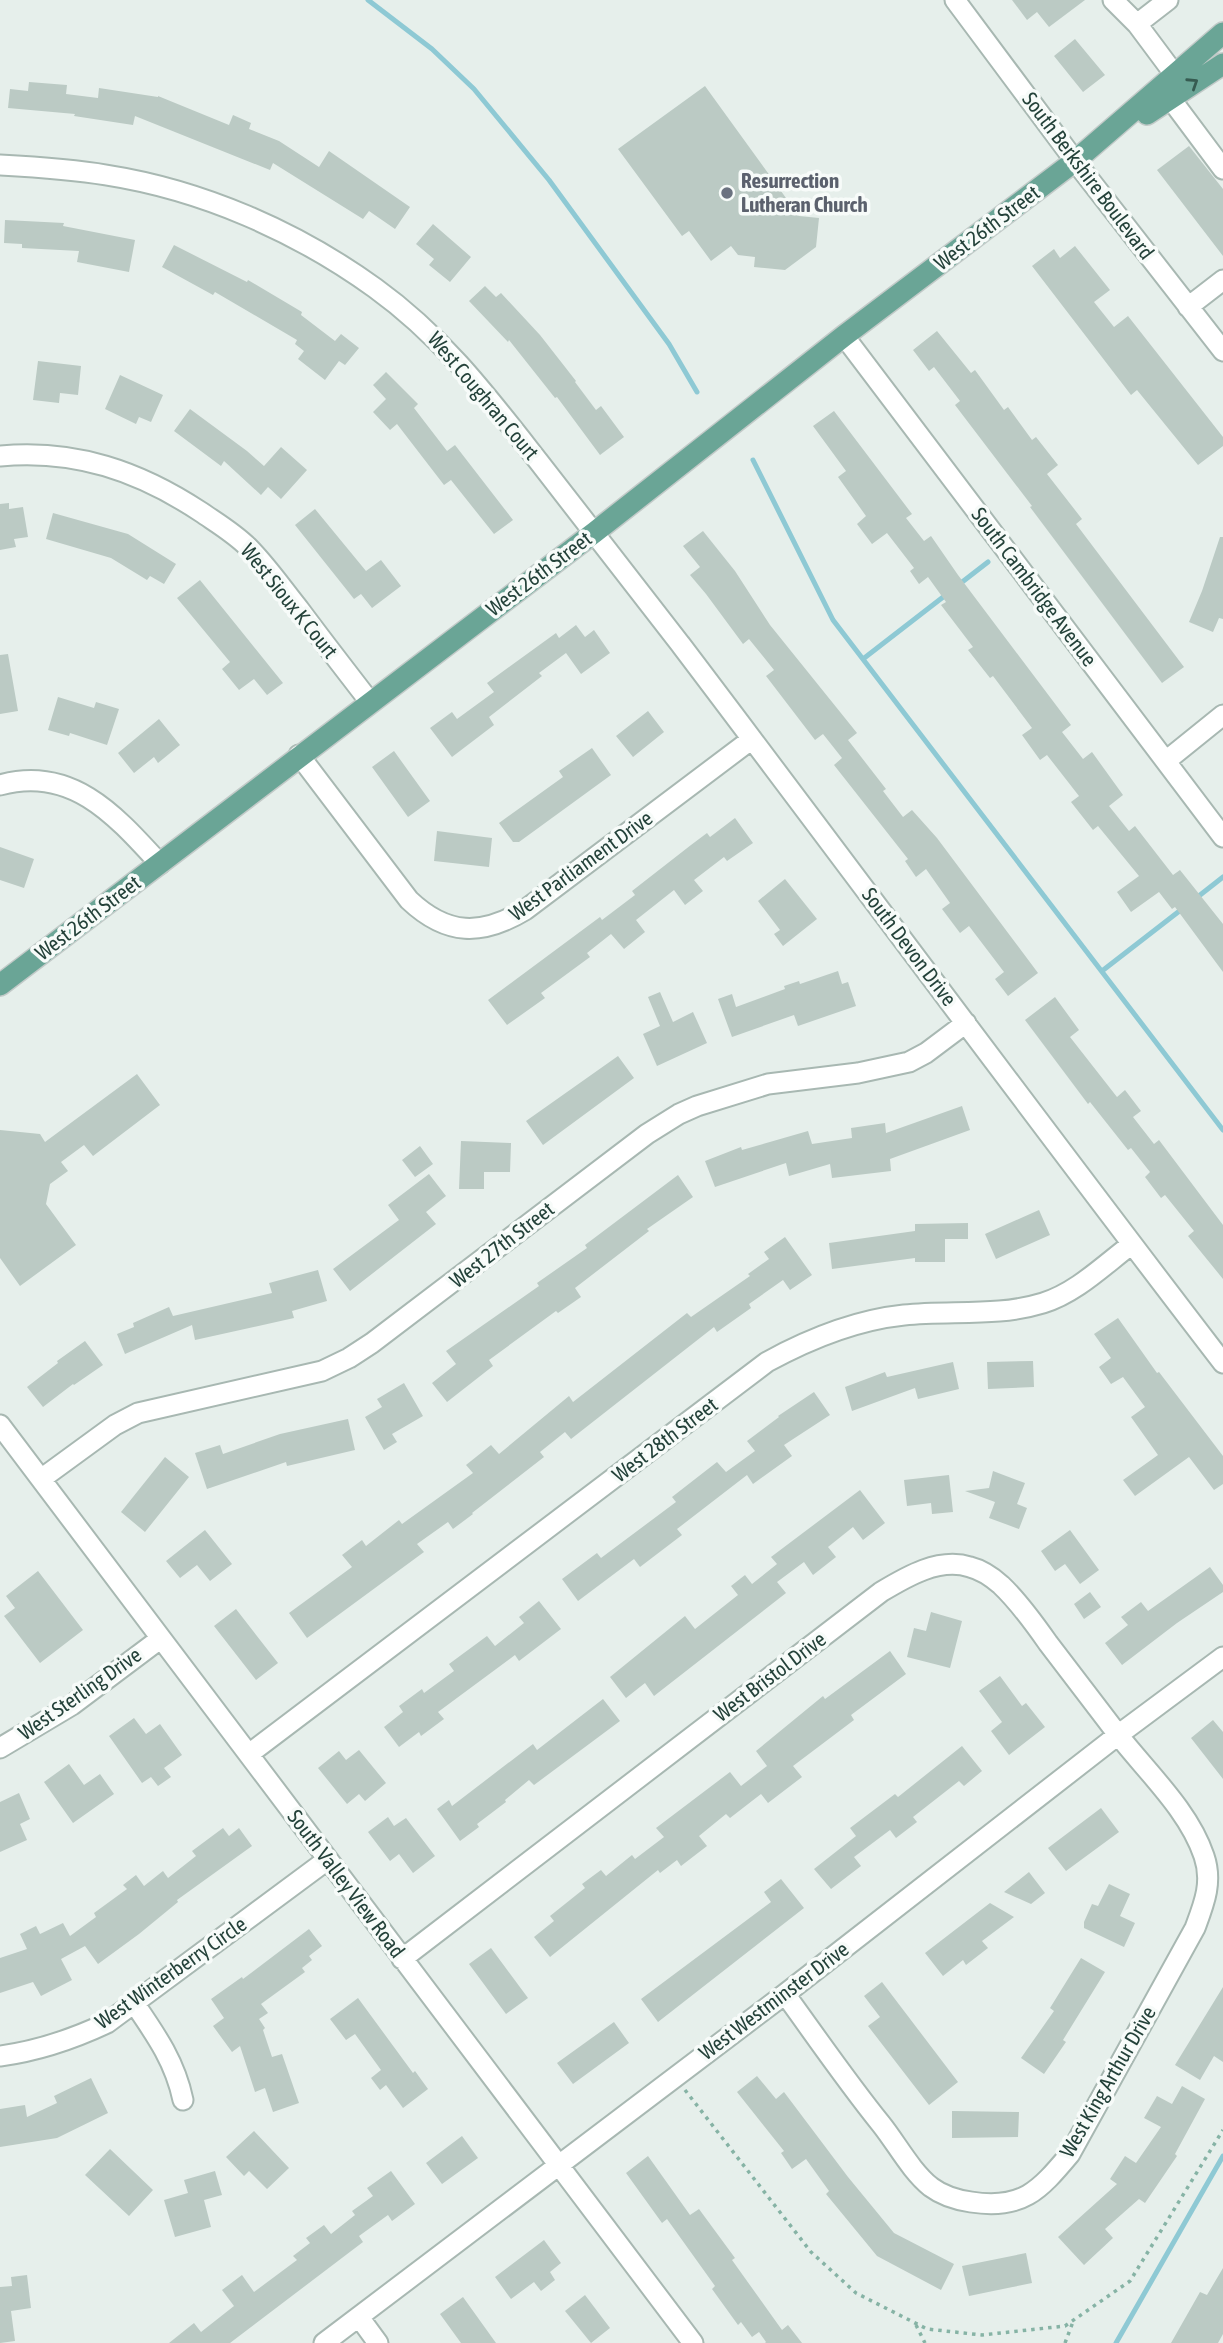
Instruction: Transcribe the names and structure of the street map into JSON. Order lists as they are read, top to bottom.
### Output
{
  "streets": {
    "main road": ["West 26th Street"],
    "street": [
      "South Berkshire Boulevard",
      "West Coughran Court",
      "South Cambridge Avenue",
      "West Sioux K Court",
      "West Parliament Drive",
      "South Devon Drive",
      "West 27th Street",
      "West 28th Street",
      "West Bristol Drive",
      "West Sterling Drive",
      "South Valley View Road",
      "West Winterberry Circle",
      "West Westminster Drive",
      "West King Arthur Drive"
    ]
  },
  "crossings": [
    ["South Berkshire Boulevard", "West 26th Street"],
    ["West 26th Street", "West Coughran Court"],
    ["West 26th Street", "South Cambridge Avenue"],
    ["West 26th Street", "West Sioux K Court"],
    ["West 26th Street", "West Parliament Drive"],
    ["West 26th Street", "South Devon Drive"],
    ["West Coughran Court", "South Devon Drive"],
    ["West Parliament Drive", "South Devon Drive"],
    ["South Devon Drive", "West 27th Street"],
    ["South Devon Drive", "West 28th Street"],
    ["West 27th Street", "South Valley View Road"],
    ["West 28th Street", "South Valley View Road"],
    ["West Bristol Drive", "South Valley View Road"],
    ["West Bristol Drive", "West Westminster Drive"],
    ["West Bristol Drive", "West King Arthur Drive"],
    ["West Sterling Drive", "South Valley View Road"],
    ["South Valley View Road", "West Winterberry Circle"],
    ["South Valley View Road", "West Westminster Drive"],
    ["West Westminster Drive", "West King Arthur Drive"]
  ],
  "places": ["Resurrection Lutheran Church"]
}
